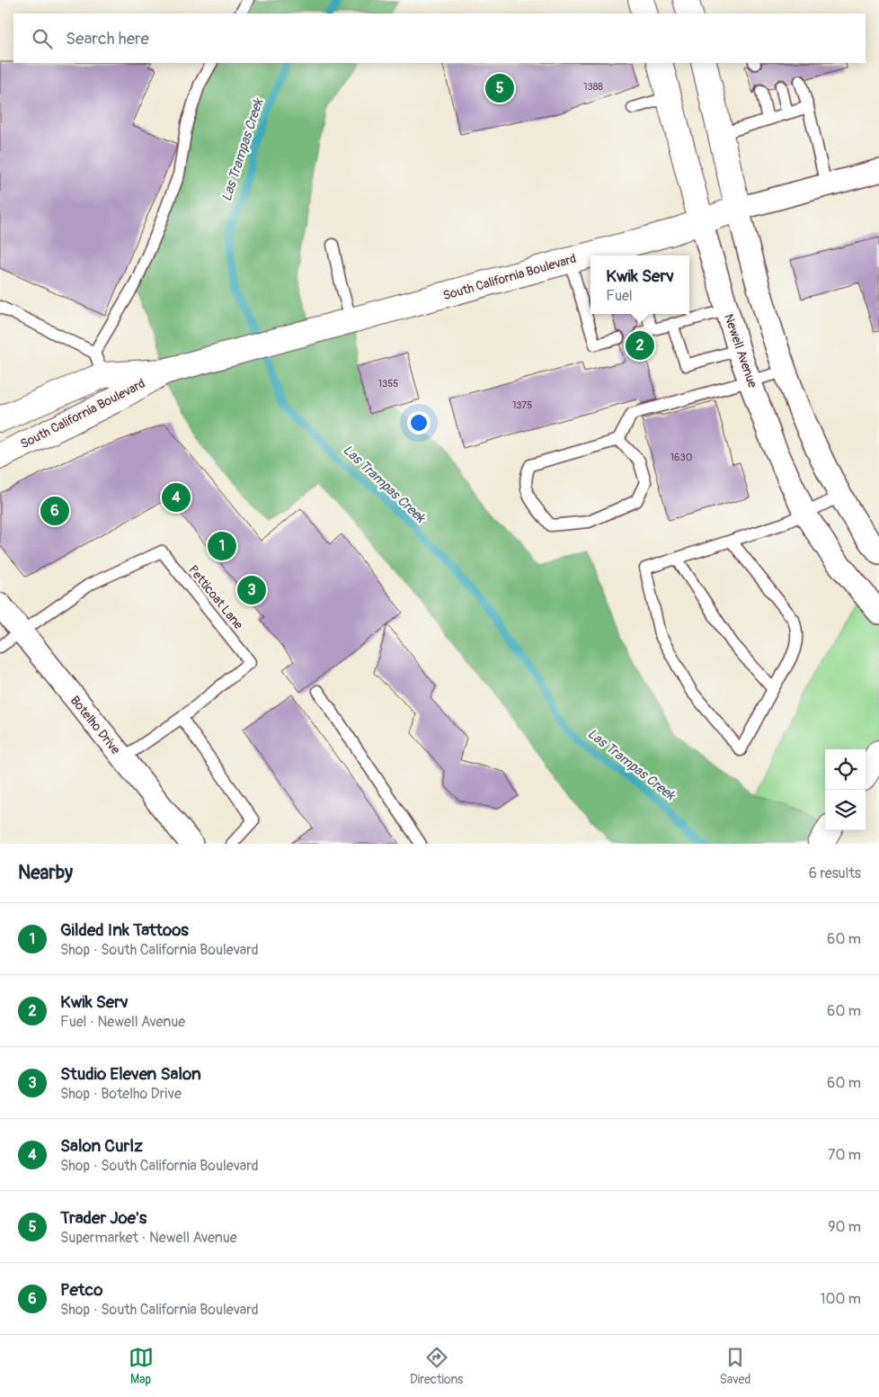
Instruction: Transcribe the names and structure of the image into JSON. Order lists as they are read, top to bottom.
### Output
{
  "streets": {
    "main road": ["South California Boulevard", "Newell Avenue"],
    "street": ["Botelho Drive"],
    "lane": ["Petticoat Lane"]
  },
  "crossings": [
    ["South California Boulevard", "Newell Avenue"],
    ["Petticoat Lane", "Botelho Drive"]
  ],
  "water": ["Las Trampas Creek"],
  "house_numbers": [
    "1388",
    "1355",
    "1375",
    "1630"
  ],
  "page": {
    "search": "Search here",
    "pins": [
      "5",
      "2",
      "4",
      "6",
      "1",
      "3"
    ],
    "popup": ["Kwik Serv", "Fuel"],
    "heading": ["Nearby", "6 results"],
    "list": [
      {
        "mark": "1",
        "name": "Gilded Ink Tattoos",
        "note": "Shop · South California Boulevard",
        "value": "60 m"
      },
      {
        "mark": "2",
        "name": "Kwik Serv",
        "note": "Fuel · Newell Avenue",
        "value": "60 m"
      },
      {
        "mark": "3",
        "name": "Studio Eleven Salon",
        "note": "Shop · Botelho Drive",
        "value": "60 m"
      },
      {
        "mark": "4",
        "name": "Salon Curlz",
        "note": "Shop · South California Boulevard",
        "value": "70 m"
      },
      {
        "mark": "5",
        "name": "Trader Joe's",
        "note": "Supermarket · Newell Avenue",
        "value": "90 m"
      },
      {
        "mark": "6",
        "name": "Petco",
        "note": "Shop · South California Boulevard",
        "value": "100 m"
      }
    ],
    "nav": ["Map", "Directions", "Saved"]
  }
}
